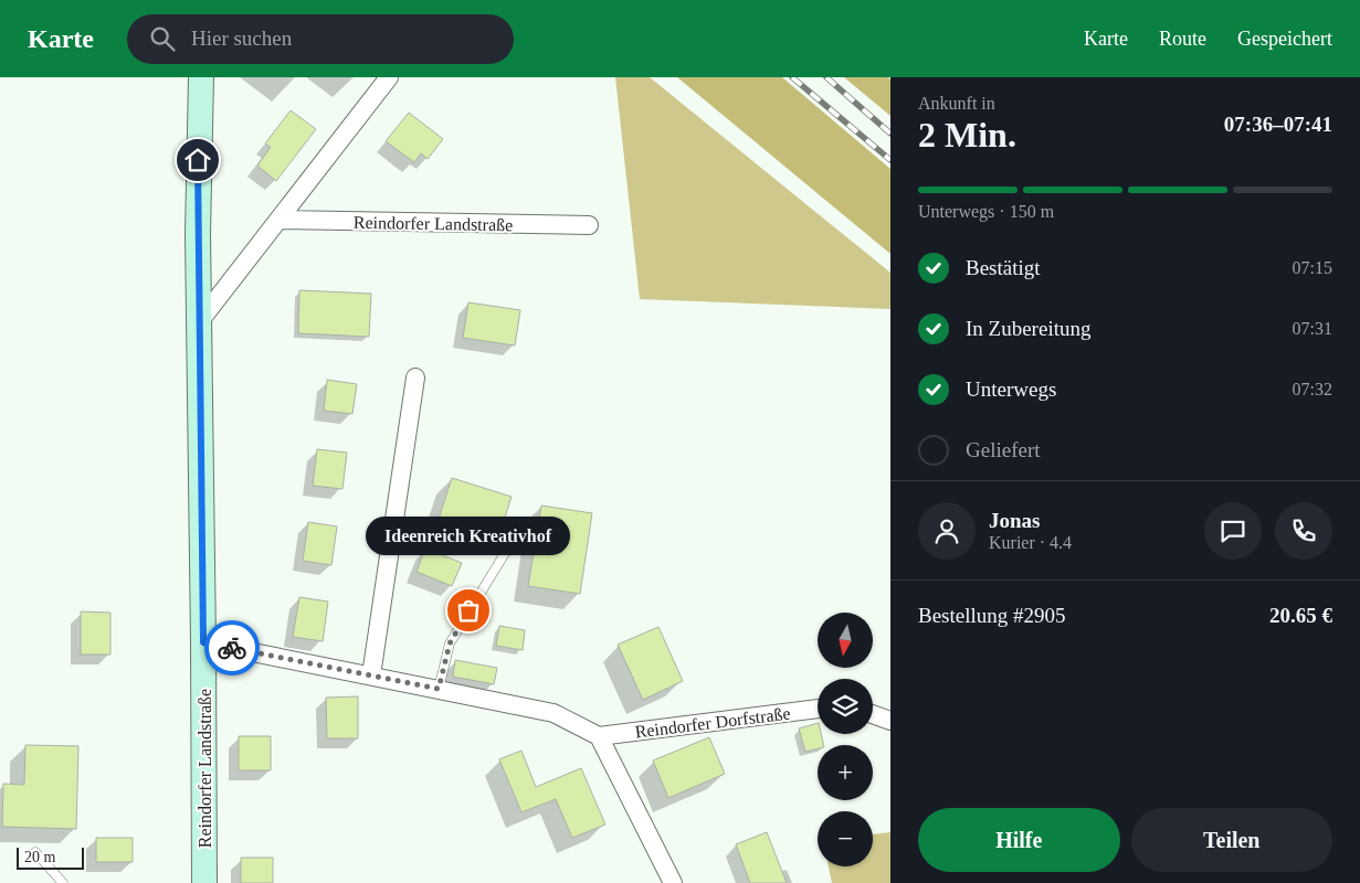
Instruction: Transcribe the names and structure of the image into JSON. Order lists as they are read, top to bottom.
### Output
{
  "streets": {
    "street": ["Reindorfer Landstraße", "Reindorfer Dorfstraße"]
  },
  "places": ["Ideenreich Kreativhof"],
  "scale_bar": "20 m",
  "north": "bottom",
  "page": {
    "header": "Karte",
    "search": "Hier suchen",
    "nav": ["Karte", "Route", "Gespeichert"],
    "heading": ["2 Min.", "Ankunft in", "07:36–07:41"],
    "panel": [
      "Jonas",
      "Kurier · 4.4",
      "Bestellung #2905",
      "20.65 €"
    ],
    "bar": "Unterwegs · 150 m",
    "list": [
      ["Bestätigt", "07:15"],
      ["In Zubereitung", "07:31"],
      ["Unterwegs", "07:32"],
      "Geliefert"
    ],
    "bubble": "Ideenreich Kreativhof",
    "map_buttons": ["+", "−"],
    "buttons": ["Hilfe", "Teilen"],
    "scale": "20 m"
  }
}
